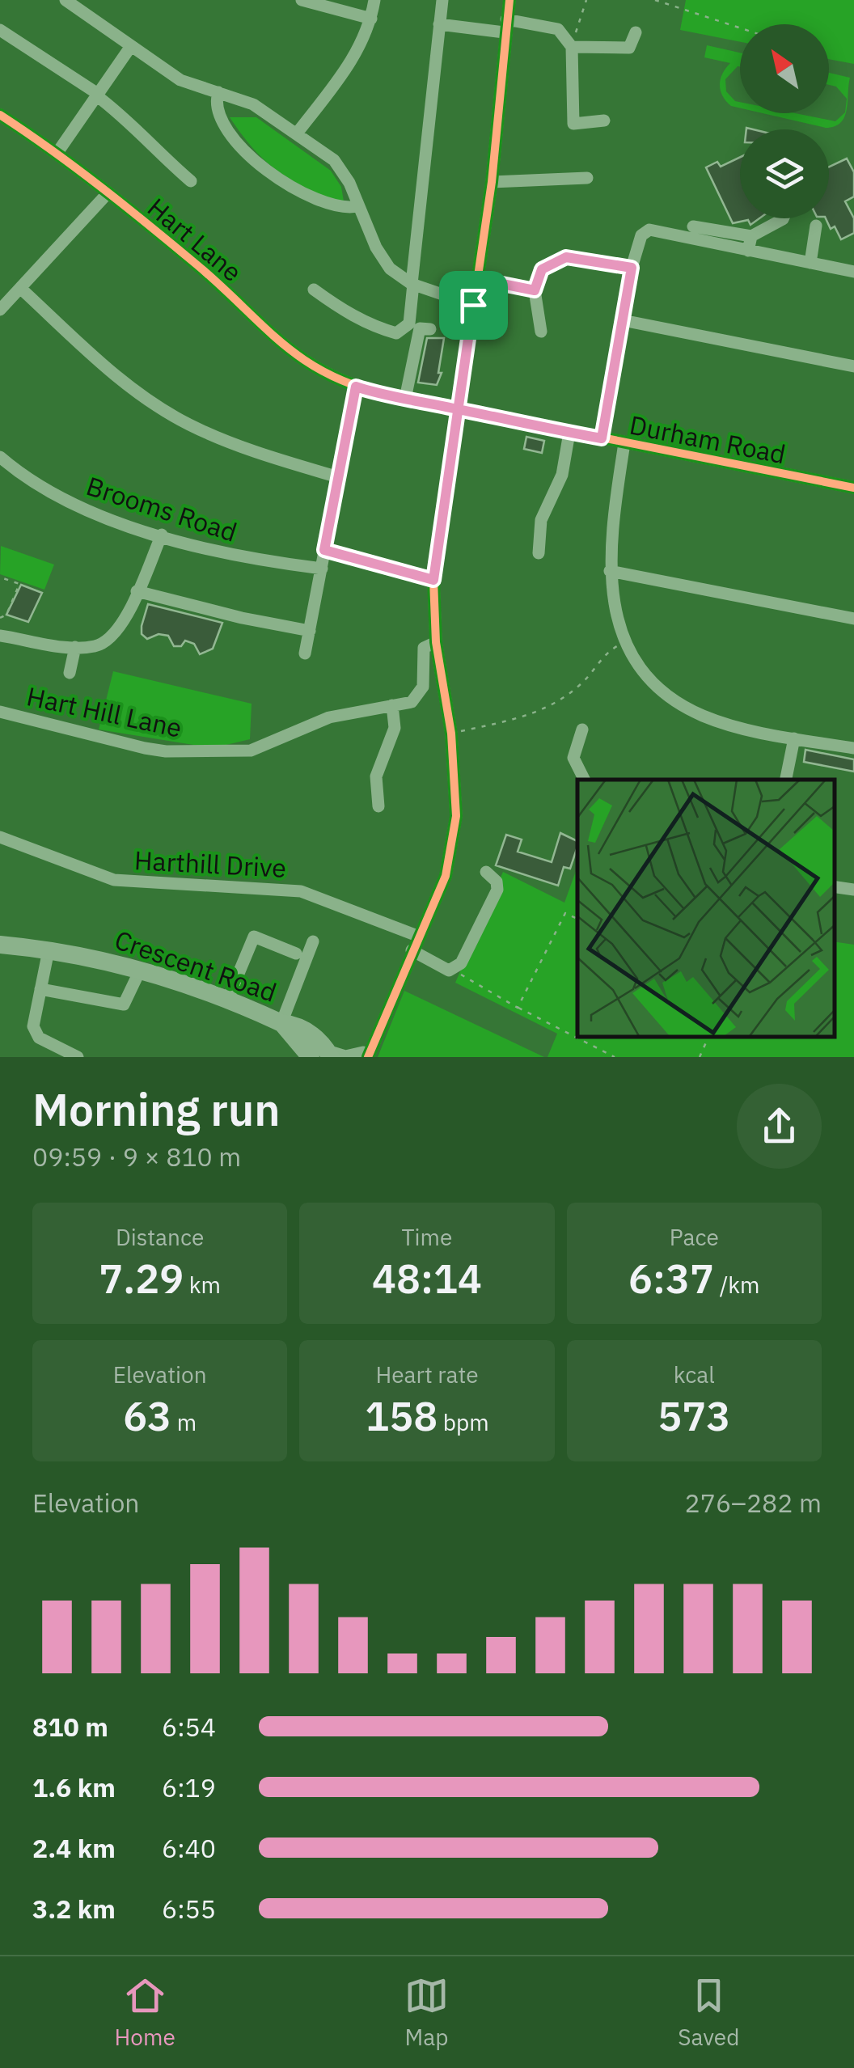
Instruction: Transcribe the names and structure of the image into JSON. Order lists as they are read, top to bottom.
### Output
{
  "streets": {
    "highway": ["Crescent Road"],
    "street": [
      "Hart Lane",
      "Durham Road",
      "Brooms Road",
      "Hart Hill Lane",
      "Harthill Drive"
    ]
  },
  "crossings": [
    ["Hart Lane", "Durham Road"]
  ],
  "north": "top left",
  "page": {
    "heading": ["Morning run", "09:59 · 9 × 810 m"],
    "stats": [
      ["Distance", "7.29 km"],
      ["Time", "48:14"],
      ["Pace", "6:37 /km"],
      ["Elevation", "63 m"],
      ["Heart rate", "158 bpm"],
      ["kcal", "573"]
    ],
    "chart": ["Elevation", "276–282 m"],
    "list": [
      {
        "name": "810 m",
        "note": "6:54"
      },
      {
        "name": "1.6 km",
        "note": "6:19"
      },
      {
        "name": "2.4 km",
        "note": "6:40"
      },
      {
        "name": "3.2 km",
        "note": "6:55"
      }
    ],
    "tabs": ["Home", "Map", "Saved"]
  }
}
